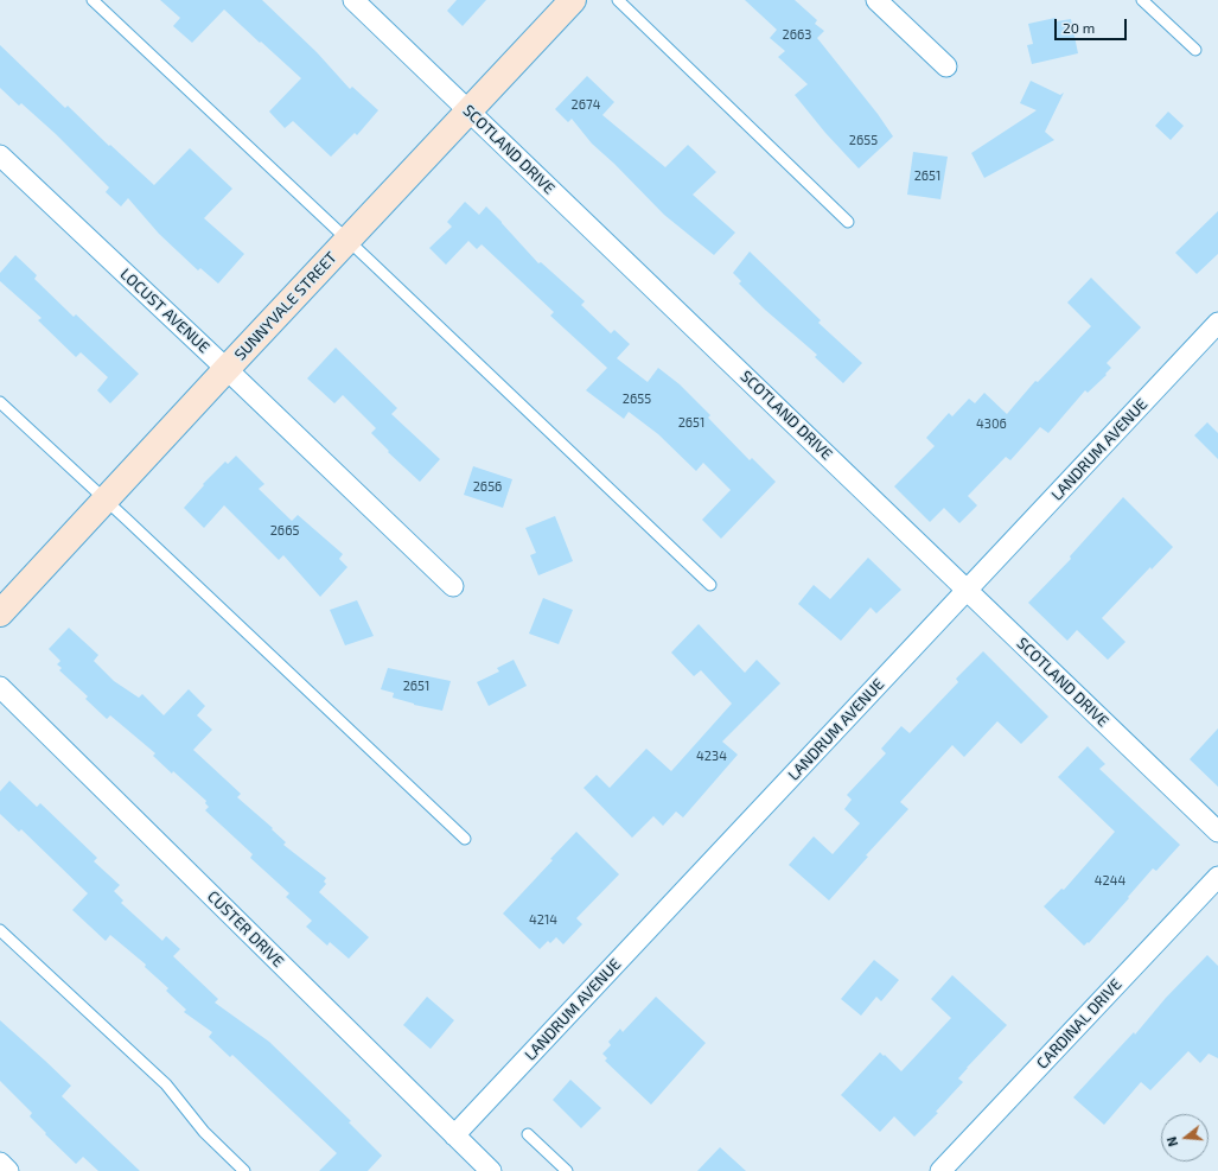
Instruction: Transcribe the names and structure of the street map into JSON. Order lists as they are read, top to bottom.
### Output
{
  "streets": {
    "street": [
      "SCOTLAND DRIVE",
      "SUNNYVALE STREET",
      "LOCUST AVENUE",
      "LANDRUM AVENUE",
      "CUSTER DRIVE",
      "CARDINAL DRIVE"
    ]
  },
  "crossings": [
    ["SCOTLAND DRIVE", "SUNNYVALE STREET"],
    ["SCOTLAND DRIVE", "LANDRUM AVENUE"],
    ["SUNNYVALE STREET", "LOCUST AVENUE"],
    ["LANDRUM AVENUE", "CUSTER DRIVE"]
  ],
  "house_numbers": [
    "2663",
    "2674",
    "2655",
    "2651",
    "2655",
    "2651",
    "4306",
    "2656",
    "2665",
    "2651",
    "4234",
    "4244",
    "4214"
  ],
  "scale_bar": "20 m",
  "north": "left"
}
